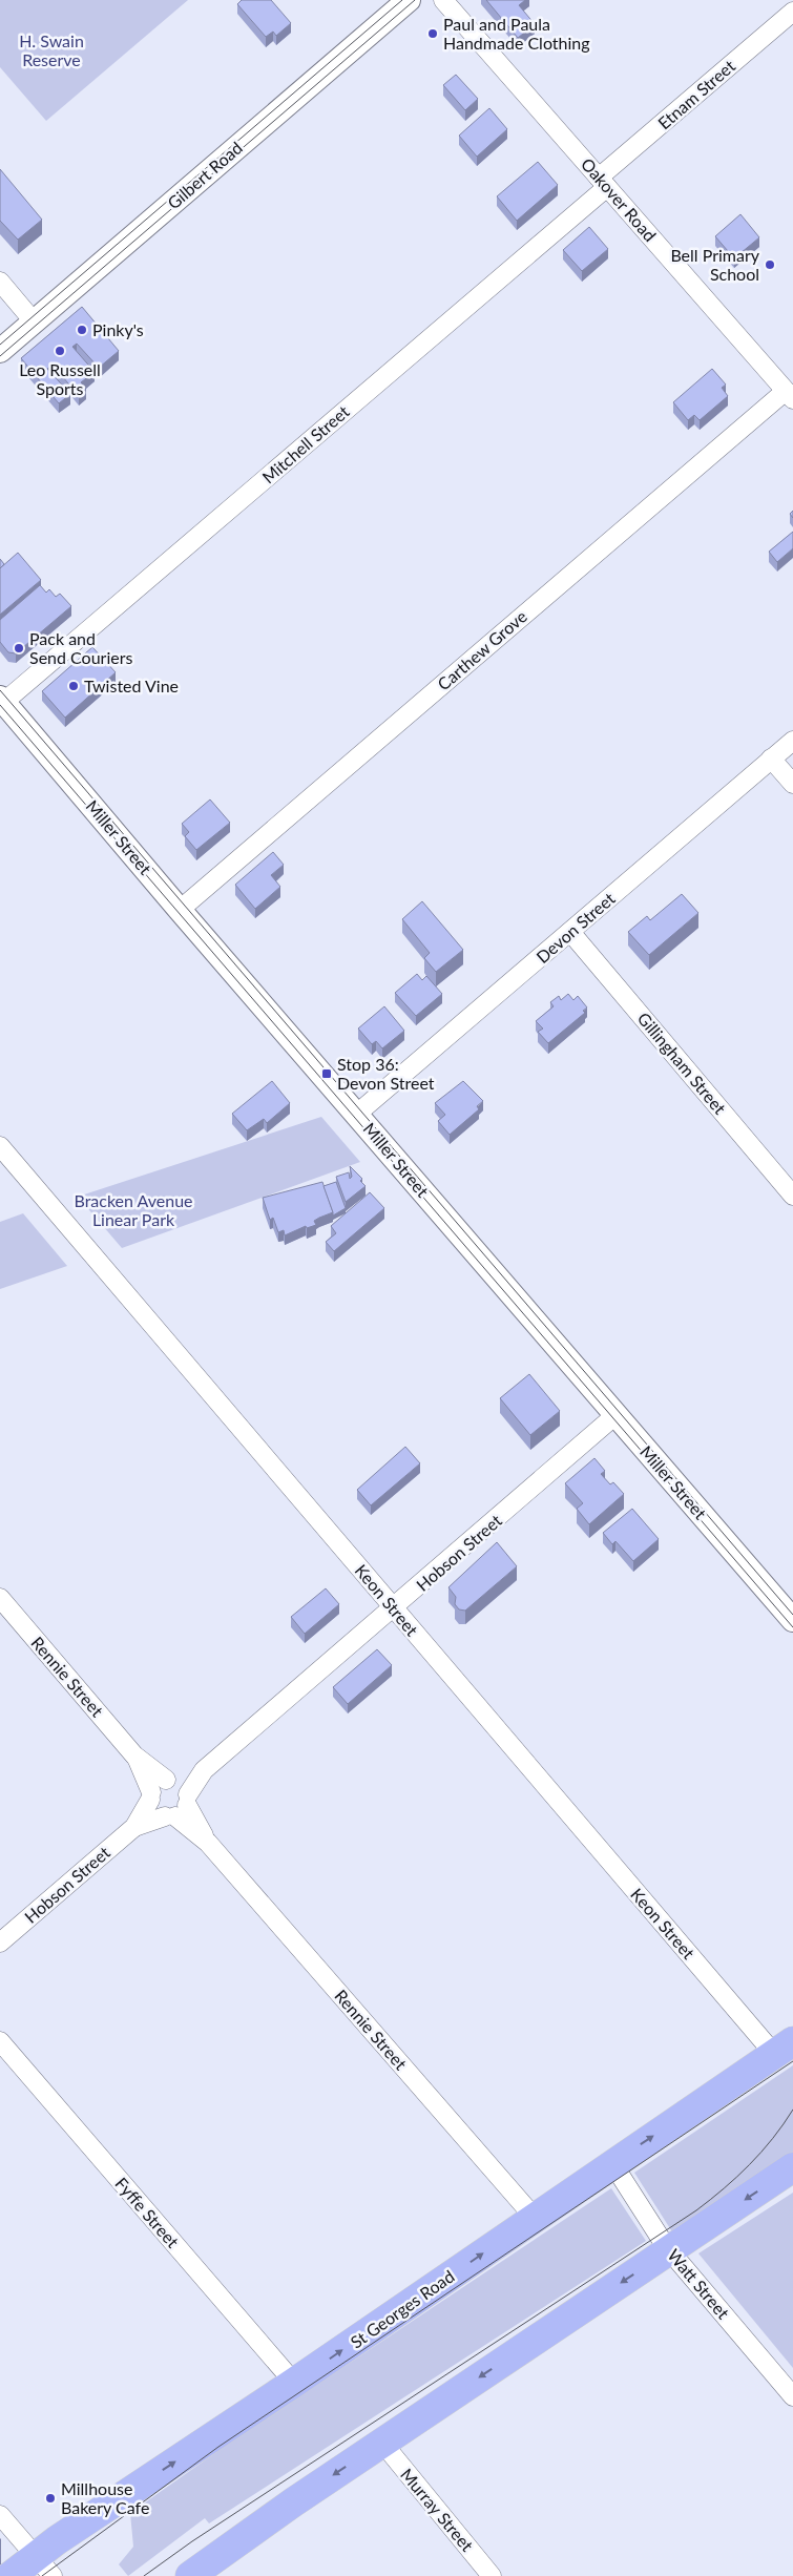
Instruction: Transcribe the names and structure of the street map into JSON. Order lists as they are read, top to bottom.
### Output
{
  "streets": {
    "highway": ["St Georges Road"],
    "street": [
      "Etnam Street",
      "Gilbert Road",
      "Oakover Road",
      "Mitchell Street",
      "Carthew Grove",
      "Miller Street",
      "Devon Street",
      "Gillingham Street",
      "Hobson Street",
      "Keon Street",
      "Rennie Street",
      "Fyffe Street",
      "Watt Street",
      "Murray Street"
    ]
  },
  "crossings": [
    ["Etnam Street", "Oakover Road"],
    ["Etnam Street", "Mitchell Street"],
    ["Oakover Road", "Mitchell Street"],
    ["Oakover Road", "Carthew Grove"],
    ["Mitchell Street", "Miller Street"],
    ["Carthew Grove", "Miller Street"],
    ["Miller Street", "Devon Street"],
    ["Miller Street", "Hobson Street"],
    ["Devon Street", "Gillingham Street"],
    ["Hobson Street", "Keon Street"],
    ["Hobson Street", "Rennie Street"],
    ["Keon Street", "St Georges Road"],
    ["Rennie Street", "St Georges Road"],
    ["Fyffe Street", "St Georges Road"],
    ["Watt Street", "St Georges Road"]
  ],
  "parks": ["H. Swain Reserve", "Bracken Avenue Linear Park"],
  "places": {
    "other": [
      "Paul and Paula Handmade Clothing",
      "Bell Primary School",
      "Pinky's",
      "Leo Russell Sports",
      "Pack and Send Couriers",
      "Twisted Vine",
      "Millhouse Bakery Cafe"
    ],
    "transit": ["Stop 36: Devon Street"]
  }
}
